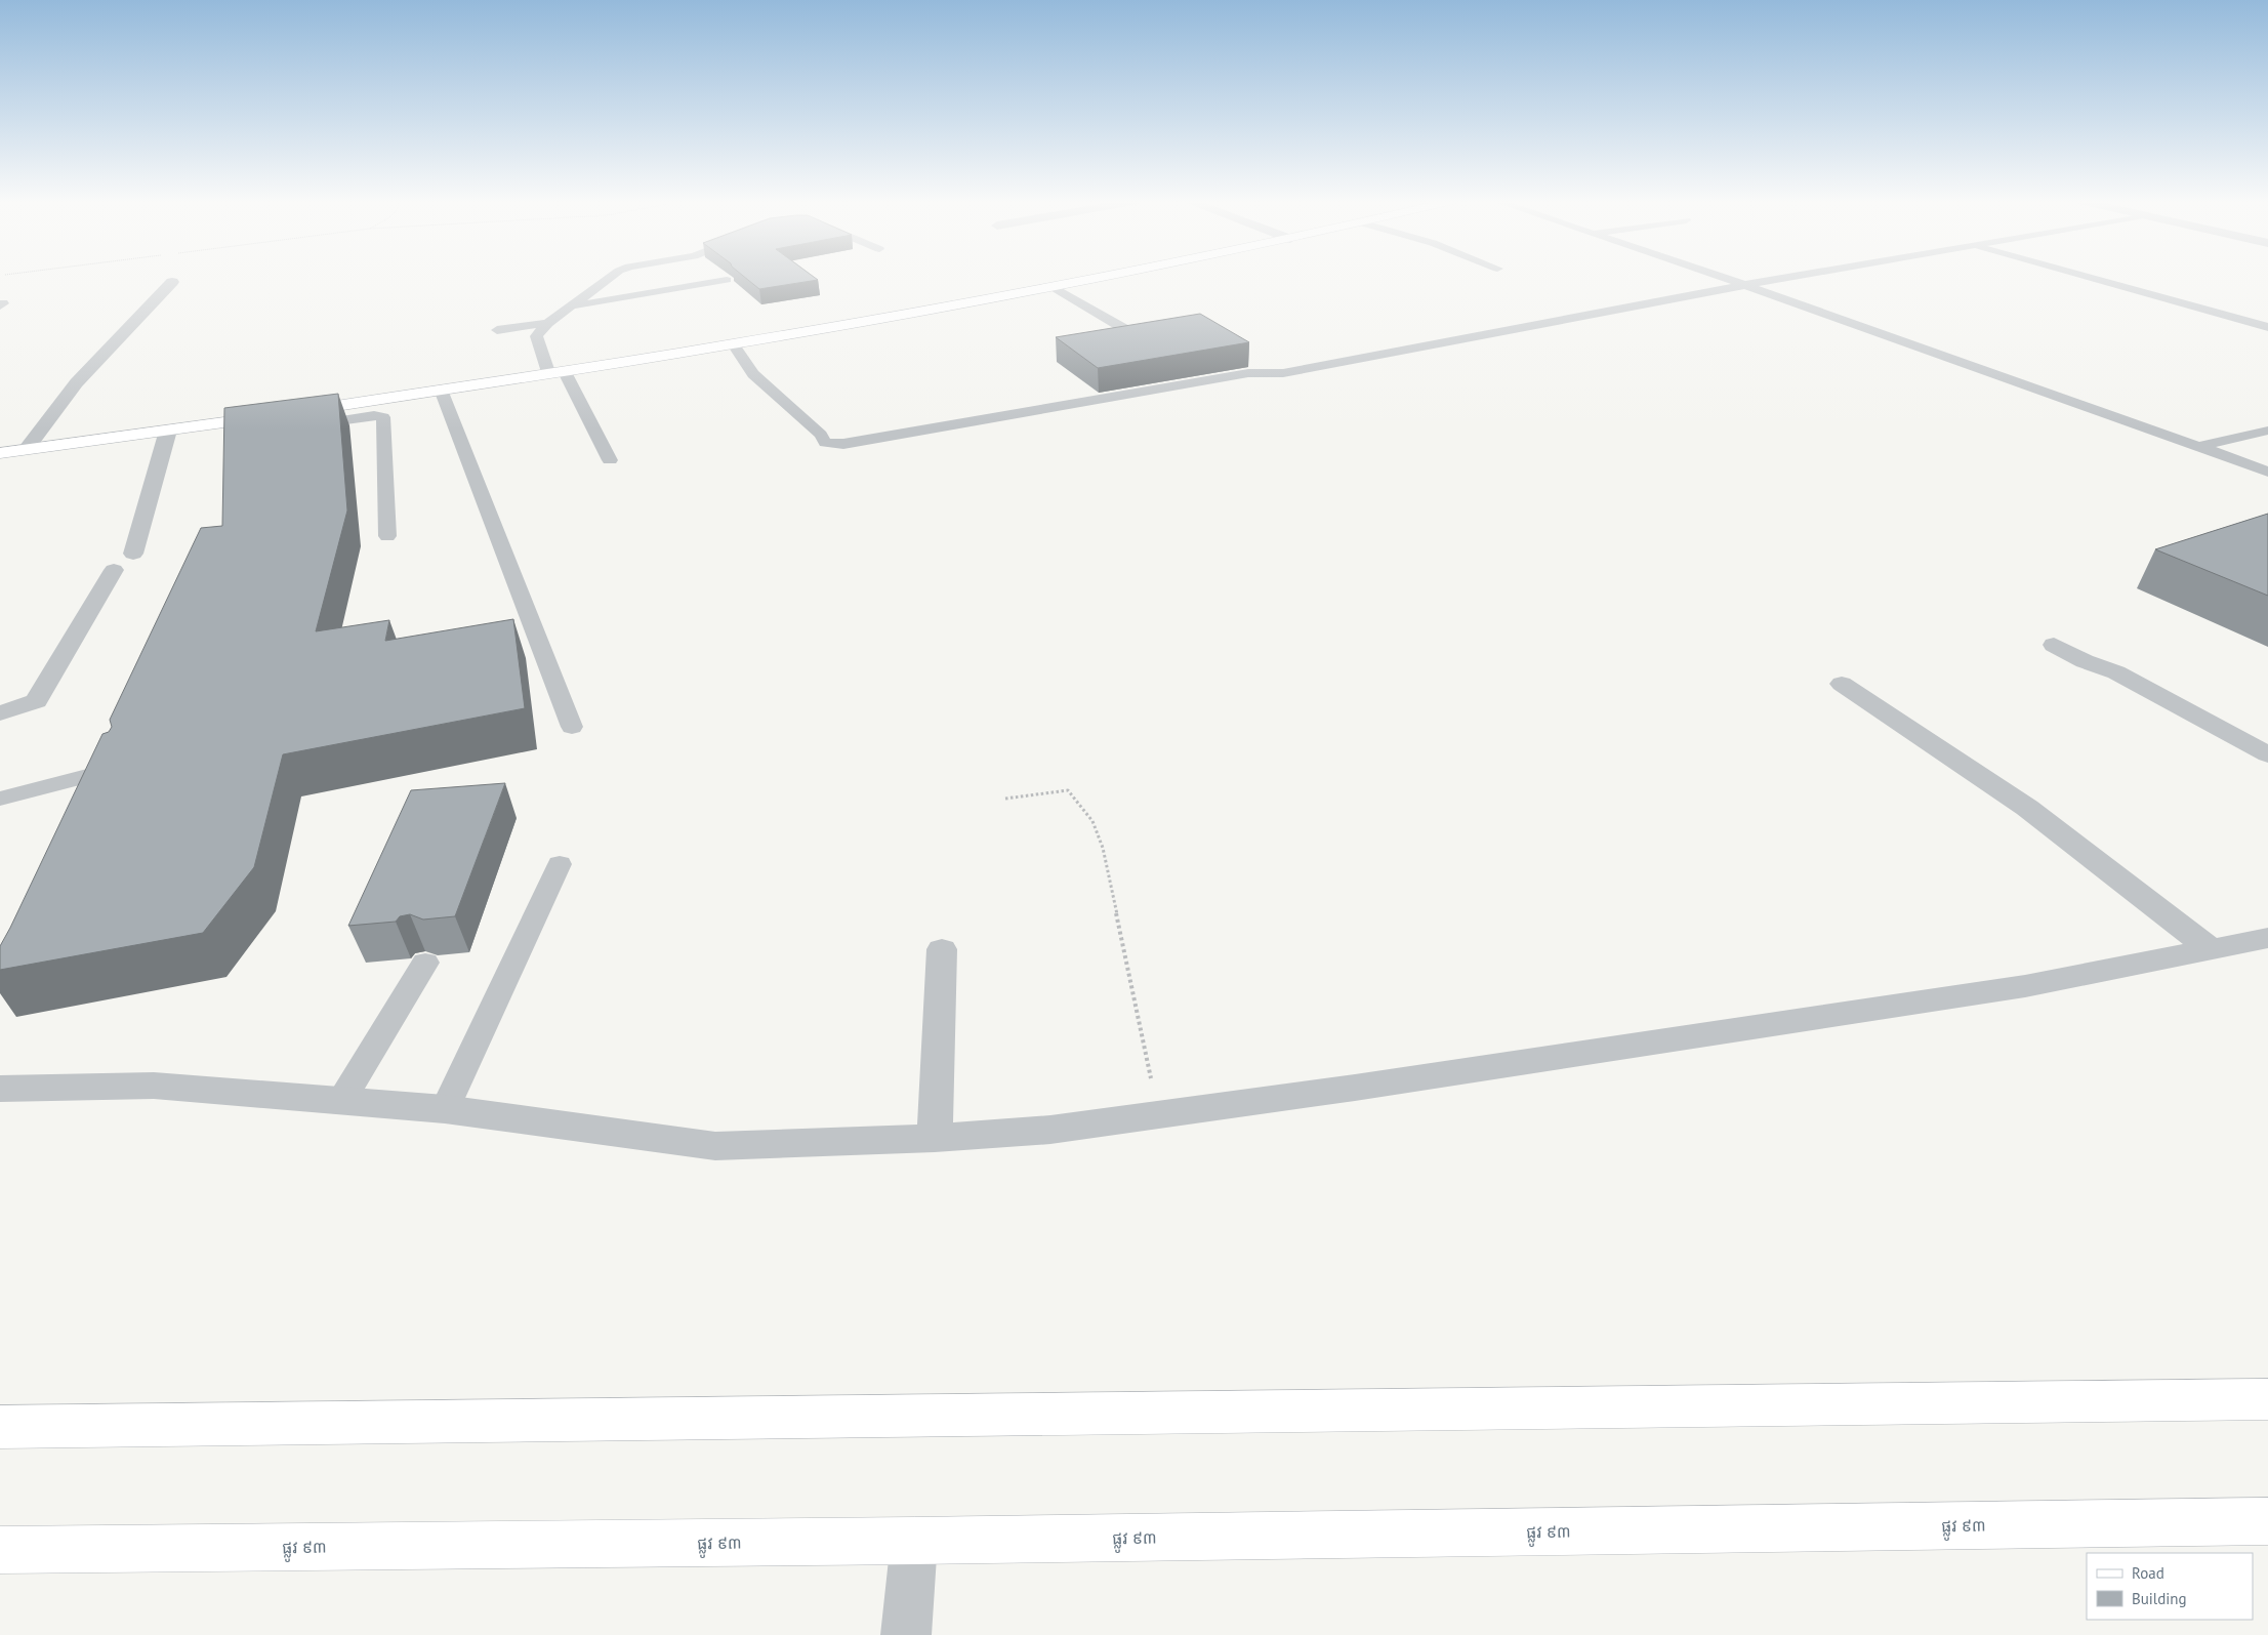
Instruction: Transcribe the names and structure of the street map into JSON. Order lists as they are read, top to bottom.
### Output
{
  "streets": {
    "street": ["ផ្លូវ ៩៣"]
  },
  "legend": ["Road", "Building"]
}
